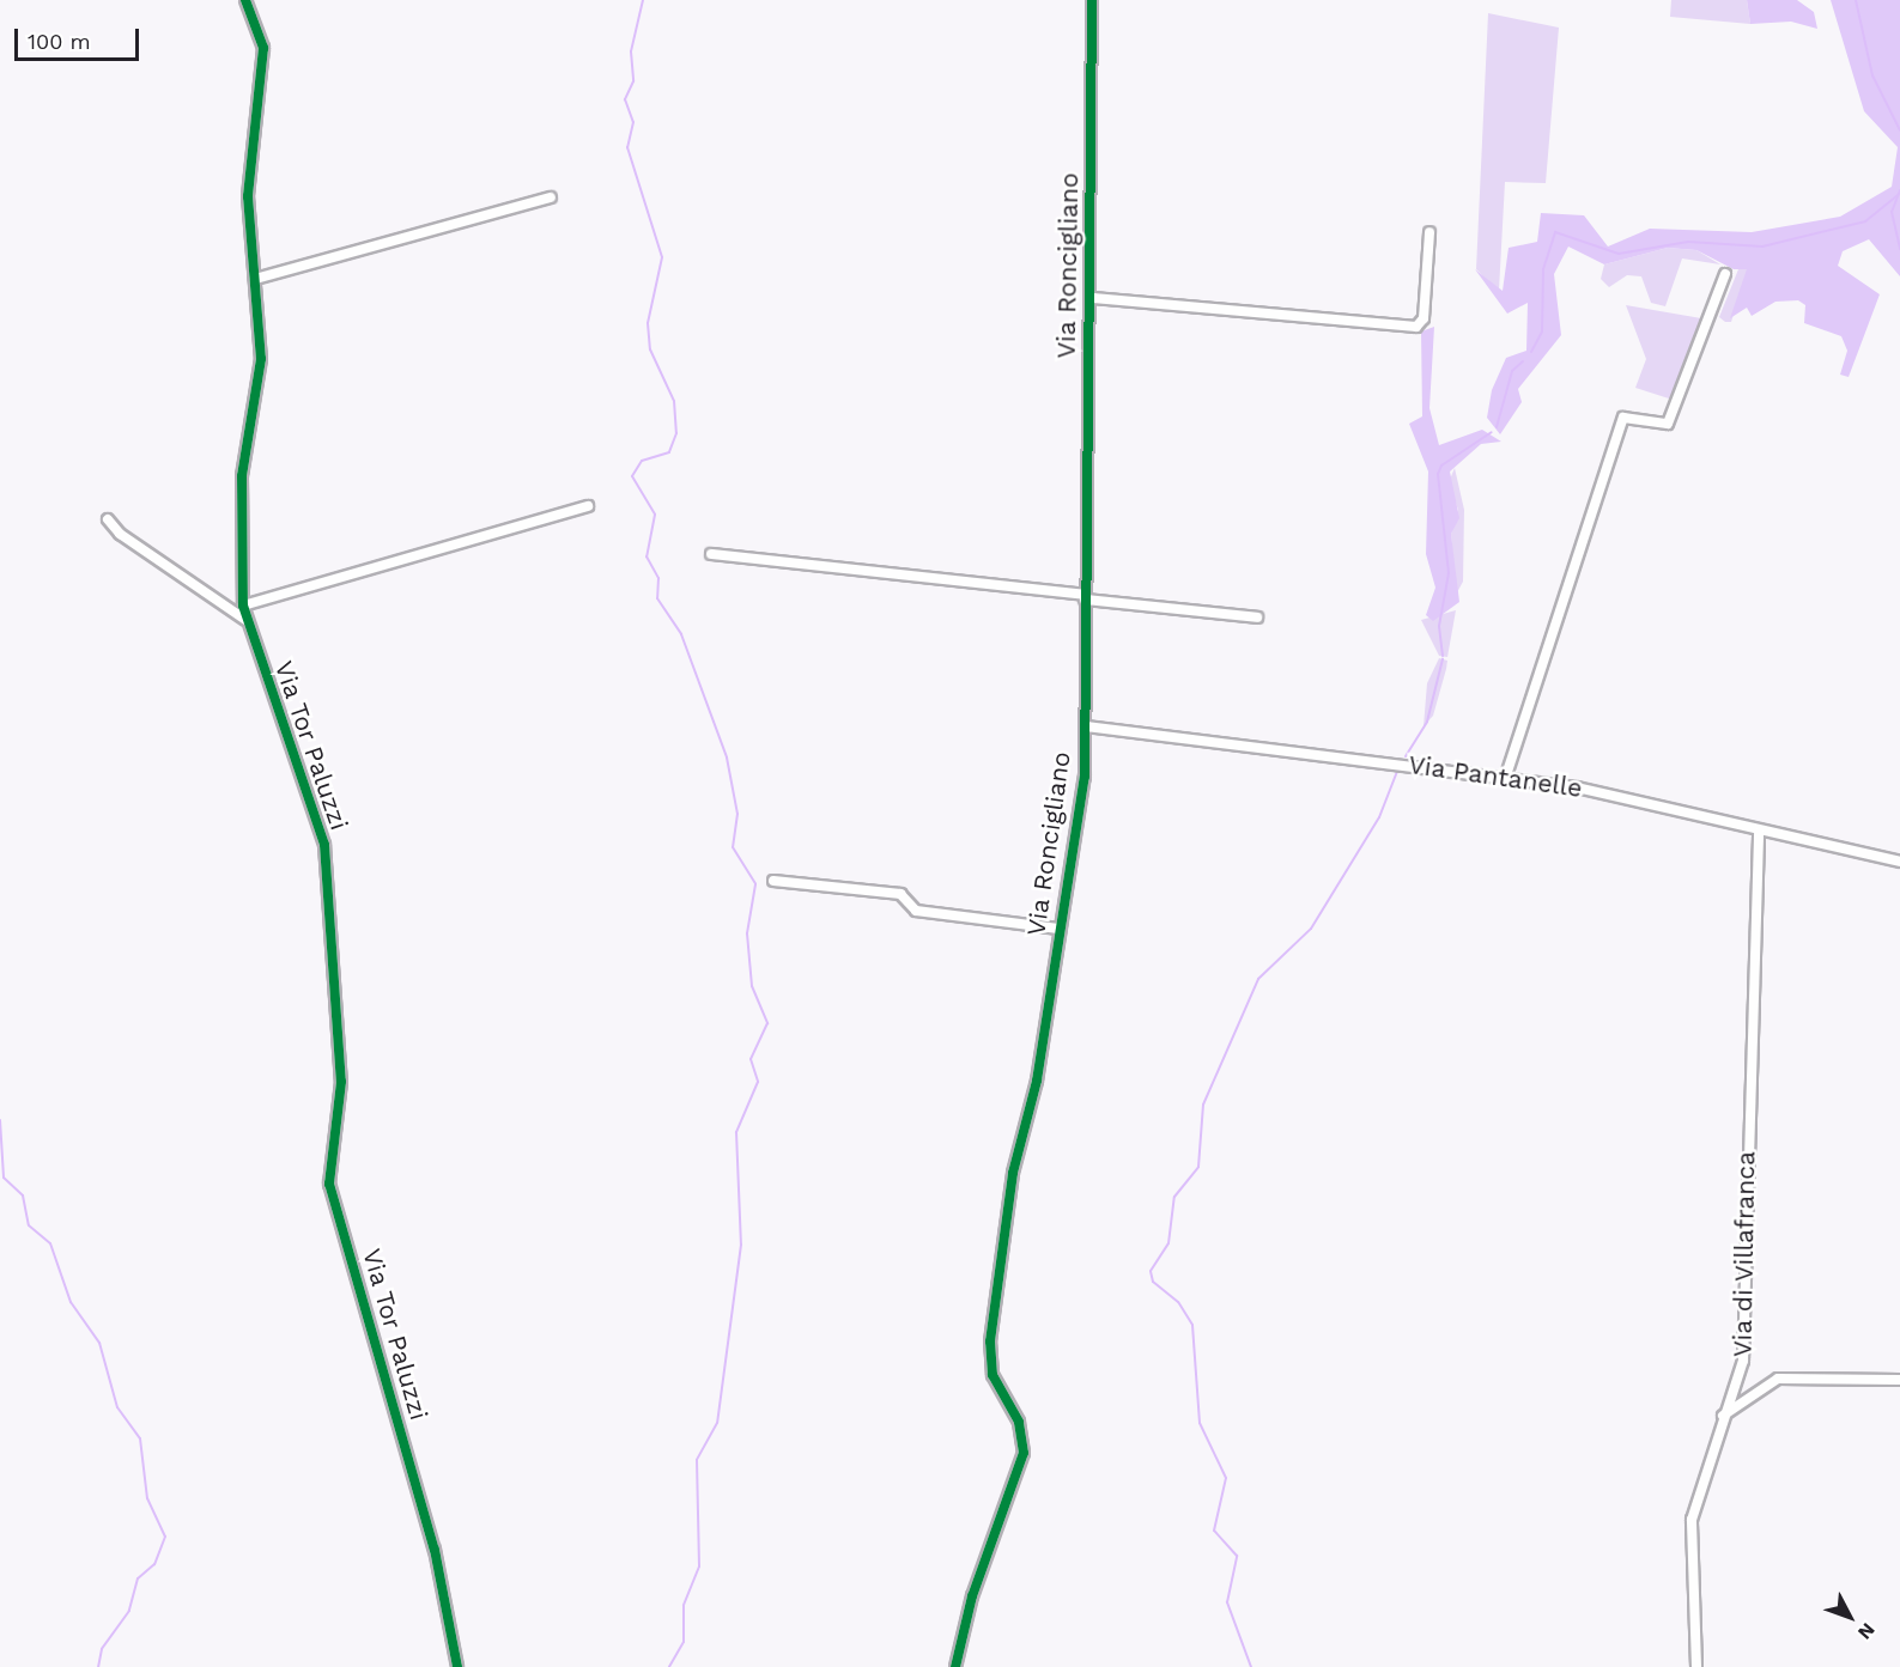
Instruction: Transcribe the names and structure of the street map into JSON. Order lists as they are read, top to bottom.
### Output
{
  "streets": {
    "street": [
      "Via Roncigliano",
      "Via Tor Paluzzi",
      "Via Pantanelle",
      "Via di Villafranca"
    ]
  },
  "crossings": [
    ["Via Roncigliano", "Via Pantanelle"],
    ["Via Pantanelle", "Via di Villafranca"]
  ],
  "scale_bar": "100 m",
  "north": "bottom right"
}
